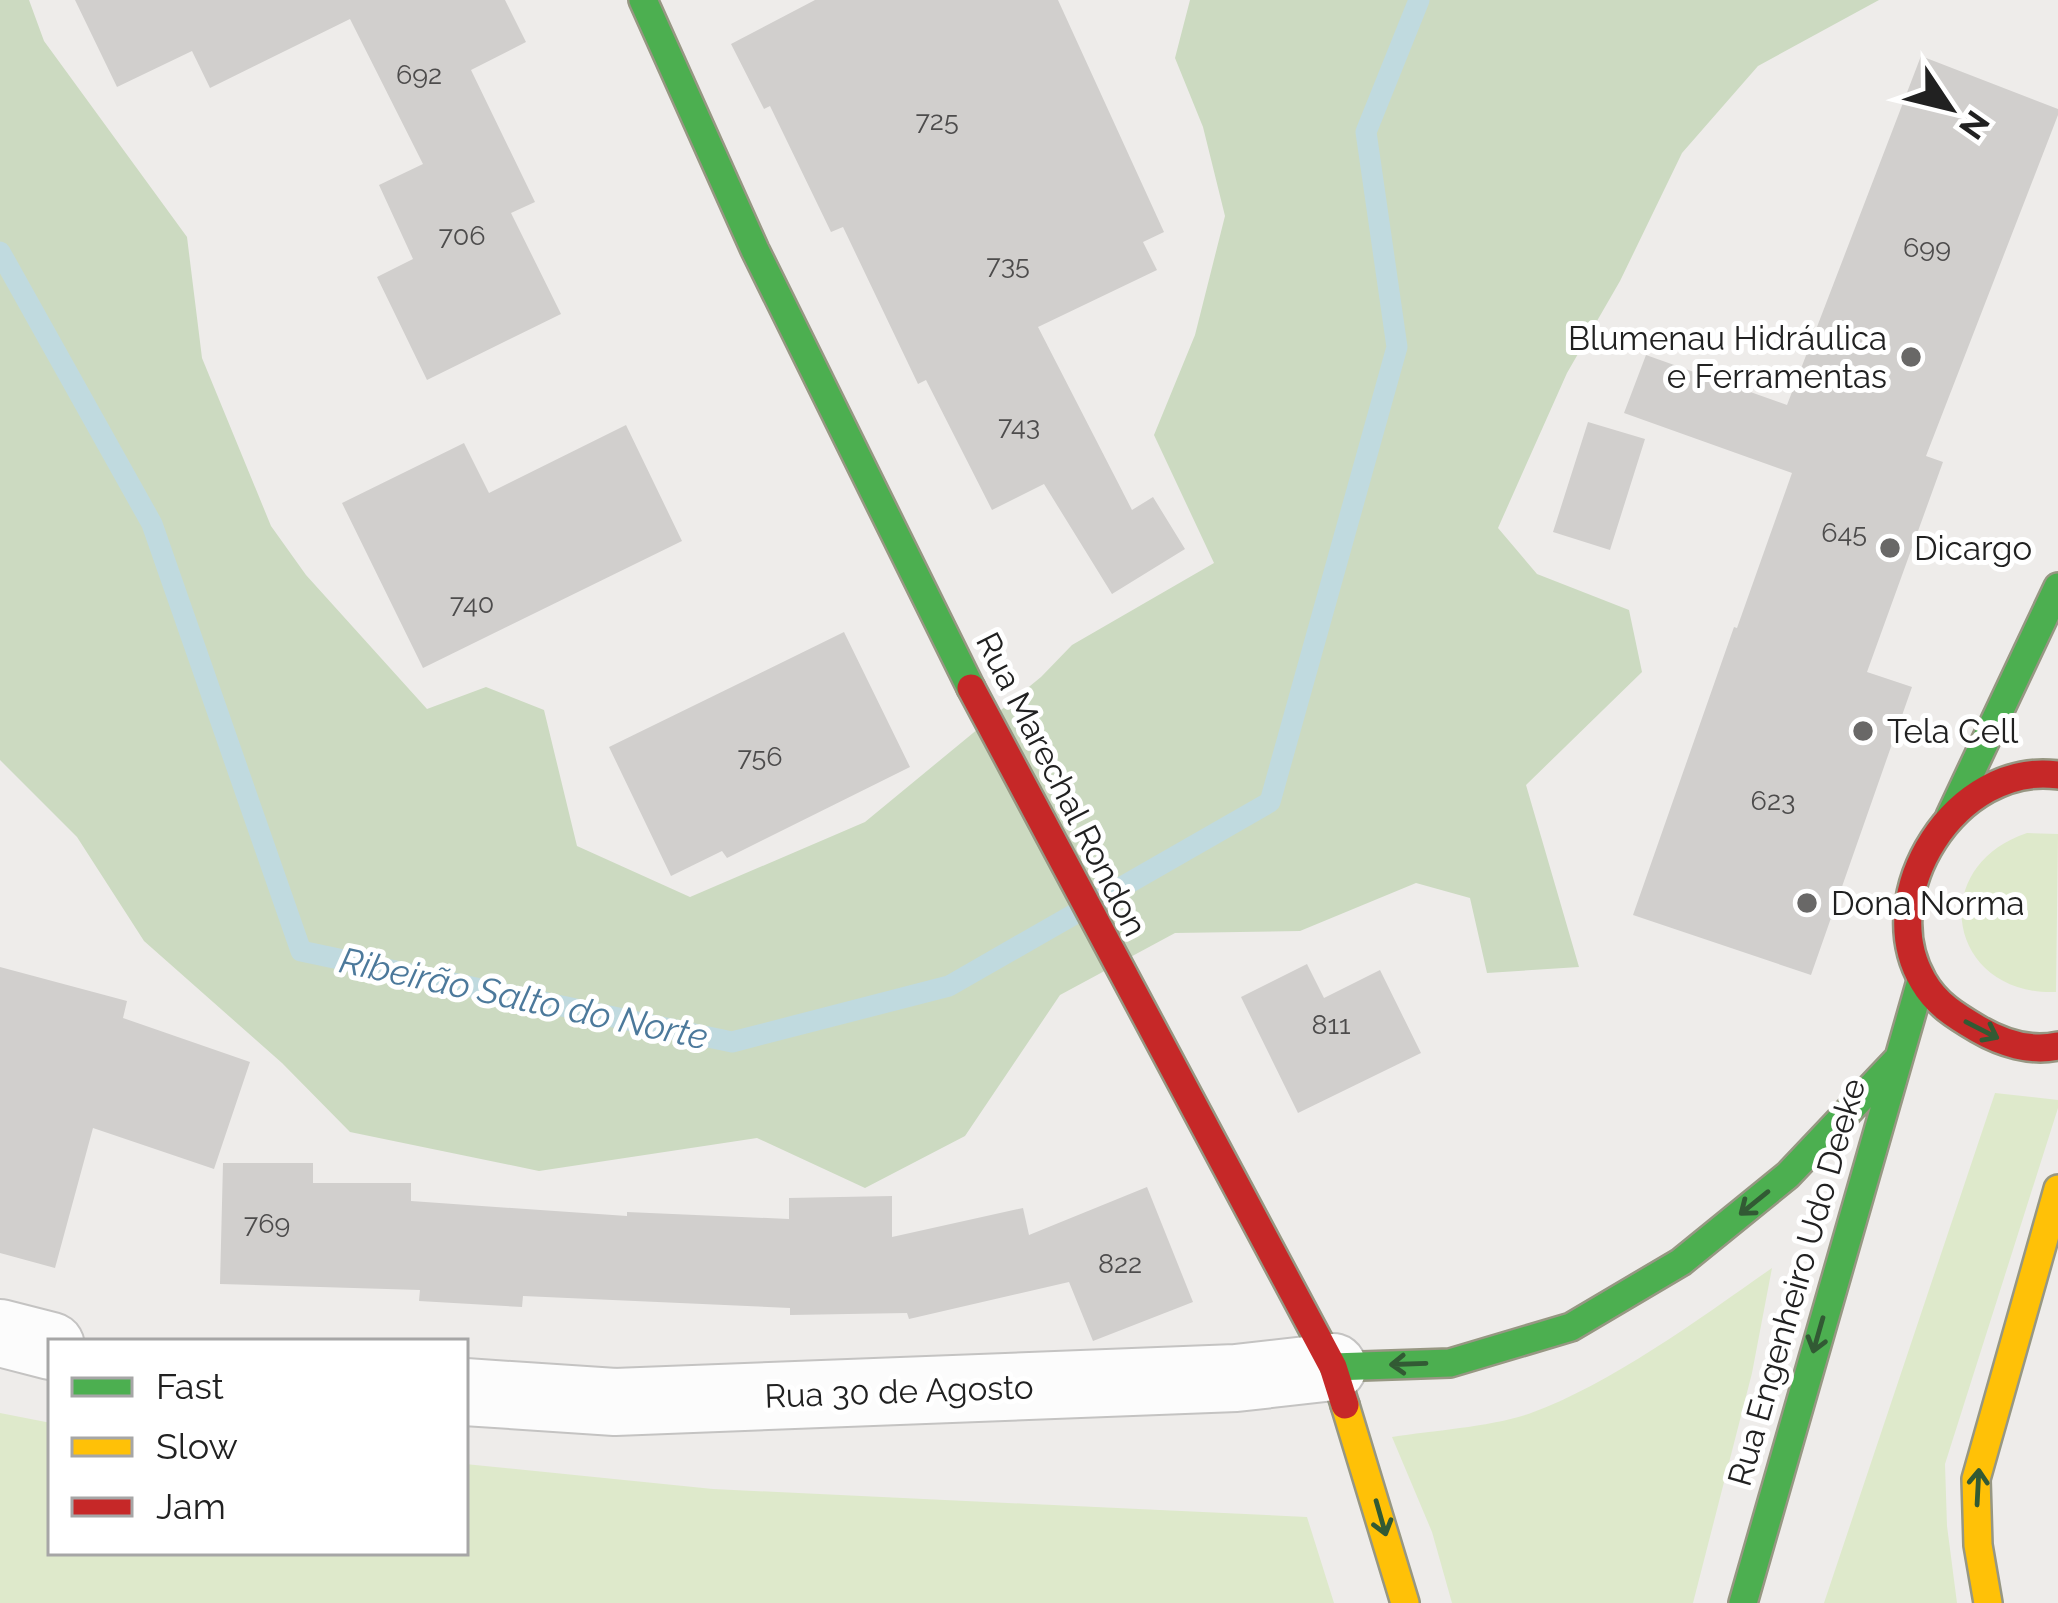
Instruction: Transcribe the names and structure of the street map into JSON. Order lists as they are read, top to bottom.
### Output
{
  "streets": {
    "main road": ["Rua Marechal Rondon", "Rua Engenheiro Udo Deeke"],
    "street": ["Rua 30 de Agosto"]
  },
  "crossings": [
    ["Rua Marechal Rondon", "Rua 30 de Agosto"]
  ],
  "water": ["Ribeirão Salto do Norte"],
  "places": [
    "Blumenau Hidráulica e Ferramentas",
    "Dicargo",
    "Tela Cell",
    "Dona Norma"
  ],
  "house_numbers": [
    "692",
    "725",
    "706",
    "699",
    "735",
    "743",
    "645",
    "740",
    "756",
    "623",
    "811",
    "769",
    "822"
  ],
  "legend": ["Fast", "Slow", "Jam"],
  "north": "bottom right"
}
